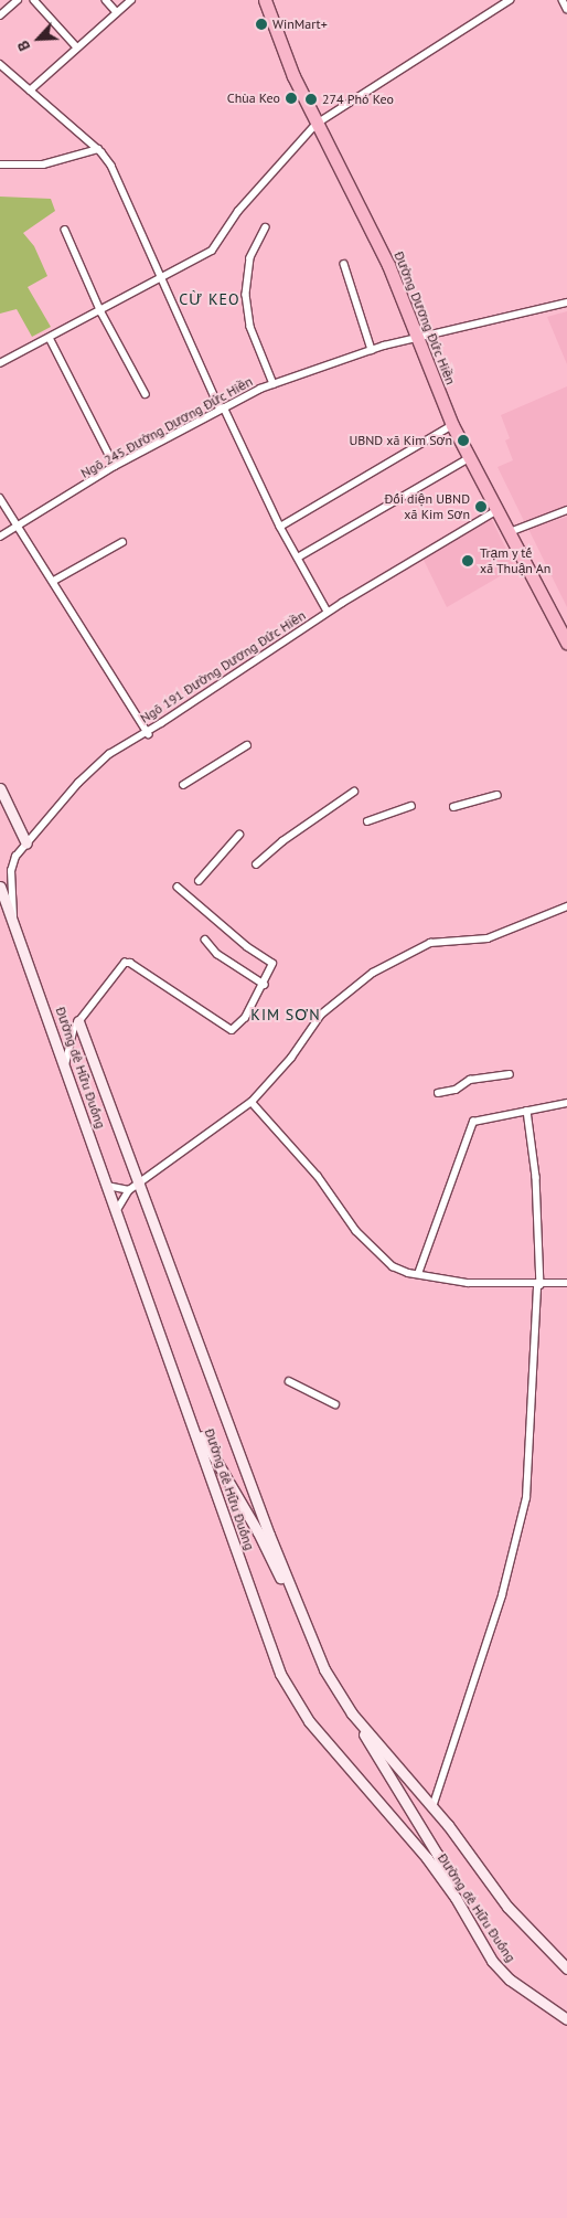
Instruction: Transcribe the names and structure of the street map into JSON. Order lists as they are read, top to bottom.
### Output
{
  "streets": {
    "highway": ["Đường Dương Đức Hiền"],
    "main road": ["Đường đê Hữu Đuống"],
    "street": ["Ngõ 245 Đường Dương Đức Hiền", "Ngõ 191 Đường Dương Đức Hiền"]
  },
  "crossings": [
    ["Đường Dương Đức Hiền", "Ngõ 245 Đường Dương Đức Hiền"],
    ["Đường Dương Đức Hiền", "Ngõ 191 Đường Dương Đức Hiền"],
    ["Ngõ 191 Đường Dương Đức Hiền", "Đường đê Hữu Đuống"]
  ],
  "districts": ["CỪ KEO", "KIM SƠN"],
  "places": [
    "WinMart+",
    "Chùa Keo",
    "274 Phó Keo",
    "UBND xã Kim Sơn",
    "Đối diện UBND xã Kim Sơn",
    "Trạm y tế xã Thuận An"
  ],
  "north": "bottom left"
}
